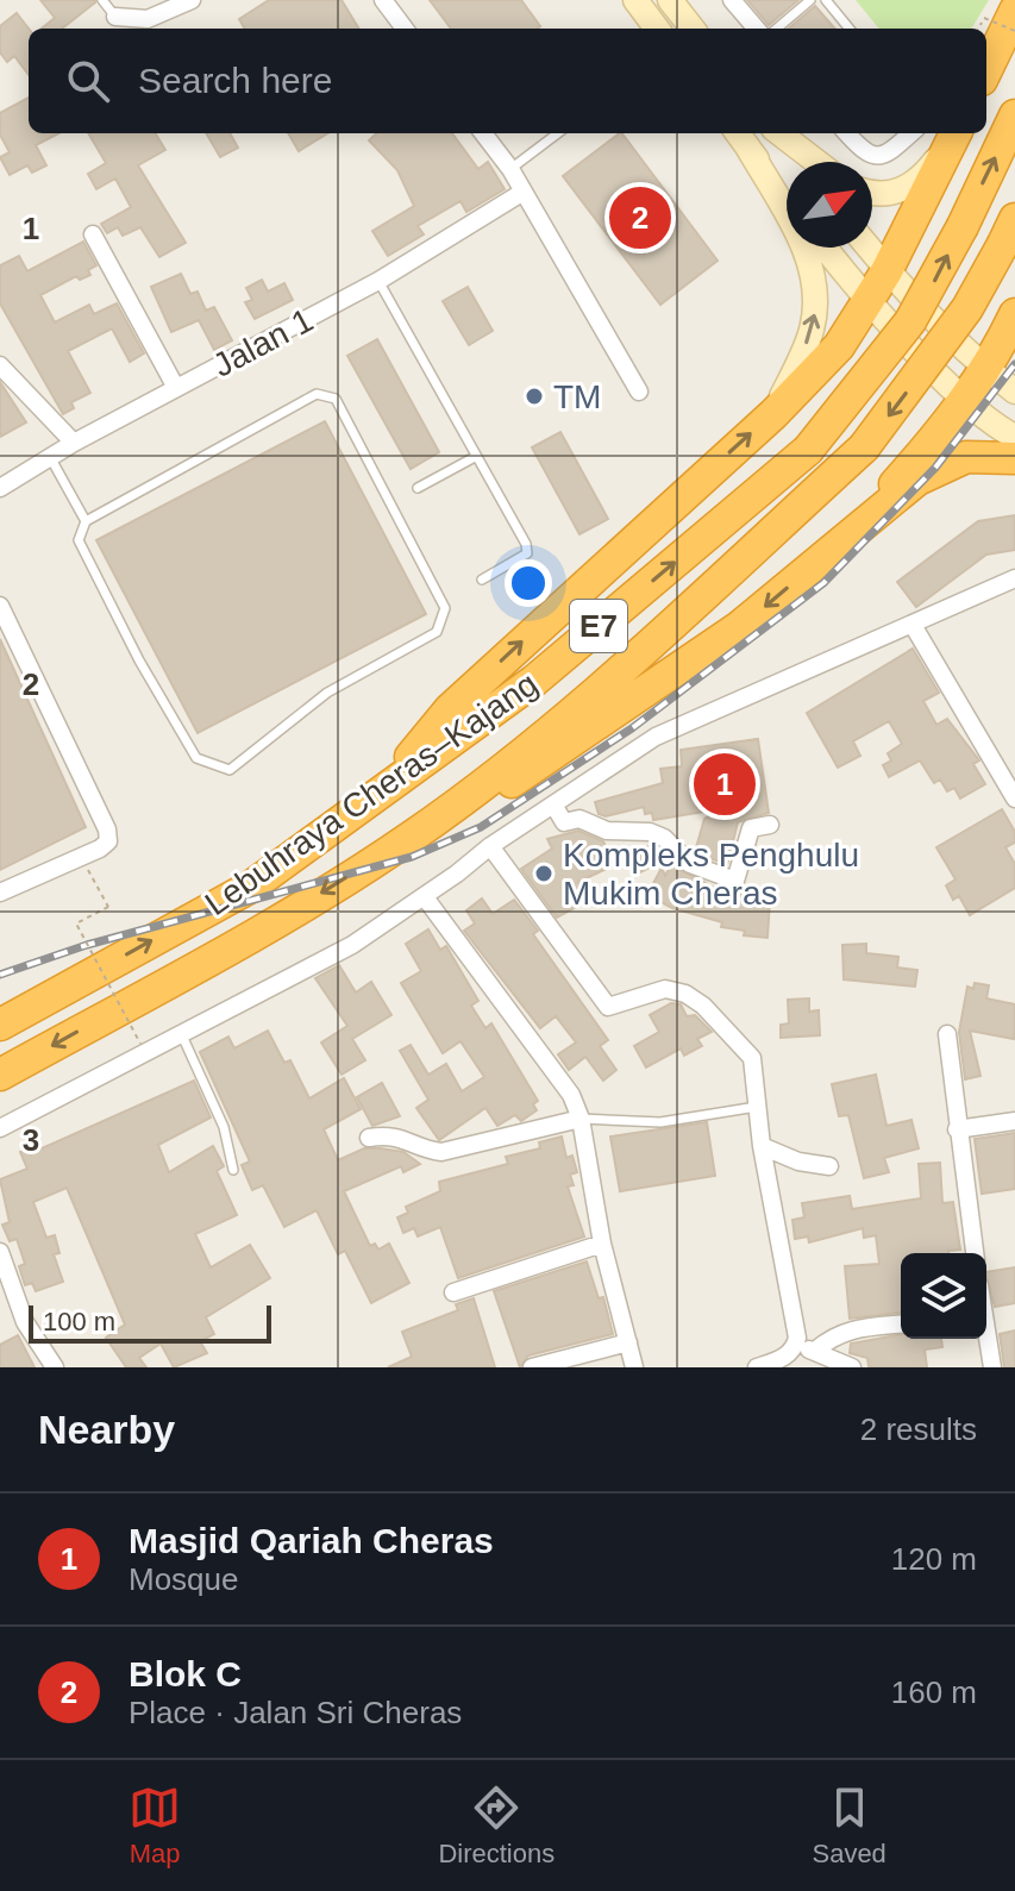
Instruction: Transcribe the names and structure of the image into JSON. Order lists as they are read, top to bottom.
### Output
{
  "streets": {
    "highway": ["E7", "Lebuhraya Cheras–Kajang"],
    "street": ["Jalan 1"]
  },
  "places": ["TM", "Kompleks Penghulu Mukim Cheras"],
  "scale_bar": "100 m",
  "north": "top right",
  "page": {
    "search": "Search here",
    "pins": ["2", "1"],
    "scale": "100 m",
    "heading": ["Nearby", "2 results"],
    "list": [
      {
        "mark": "1",
        "name": "Masjid Qariah Cheras",
        "note": "Mosque",
        "value": "120 m"
      },
      {
        "mark": "2",
        "name": "Blok C",
        "note": "Place · Jalan Sri Cheras",
        "value": "160 m"
      }
    ],
    "nav": ["Map", "Directions", "Saved"]
  },
  "grid": {
    "rows": ["1", "2", "3"]
  }
}
